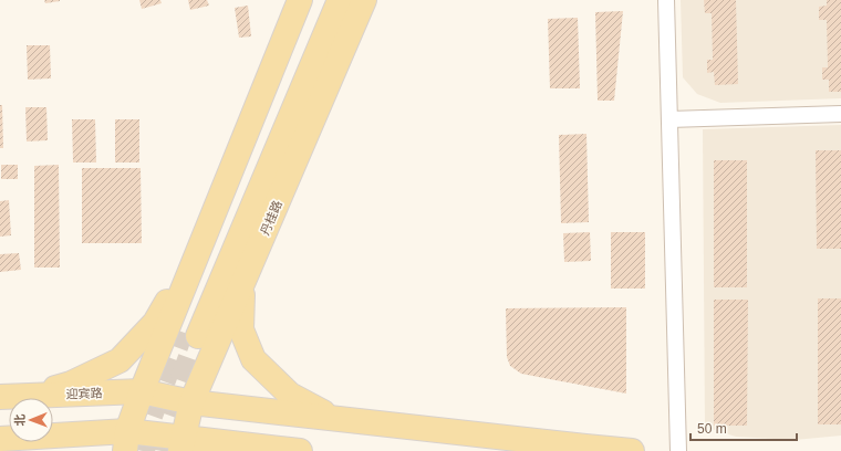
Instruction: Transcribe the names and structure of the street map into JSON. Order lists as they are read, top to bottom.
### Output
{
  "streets": {
    "main road": ["丹桂路", "迎宾路"]
  },
  "crossings": [
    ["丹桂路", "迎宾路"]
  ],
  "scale_bar": "50 m",
  "north": "left"
}
